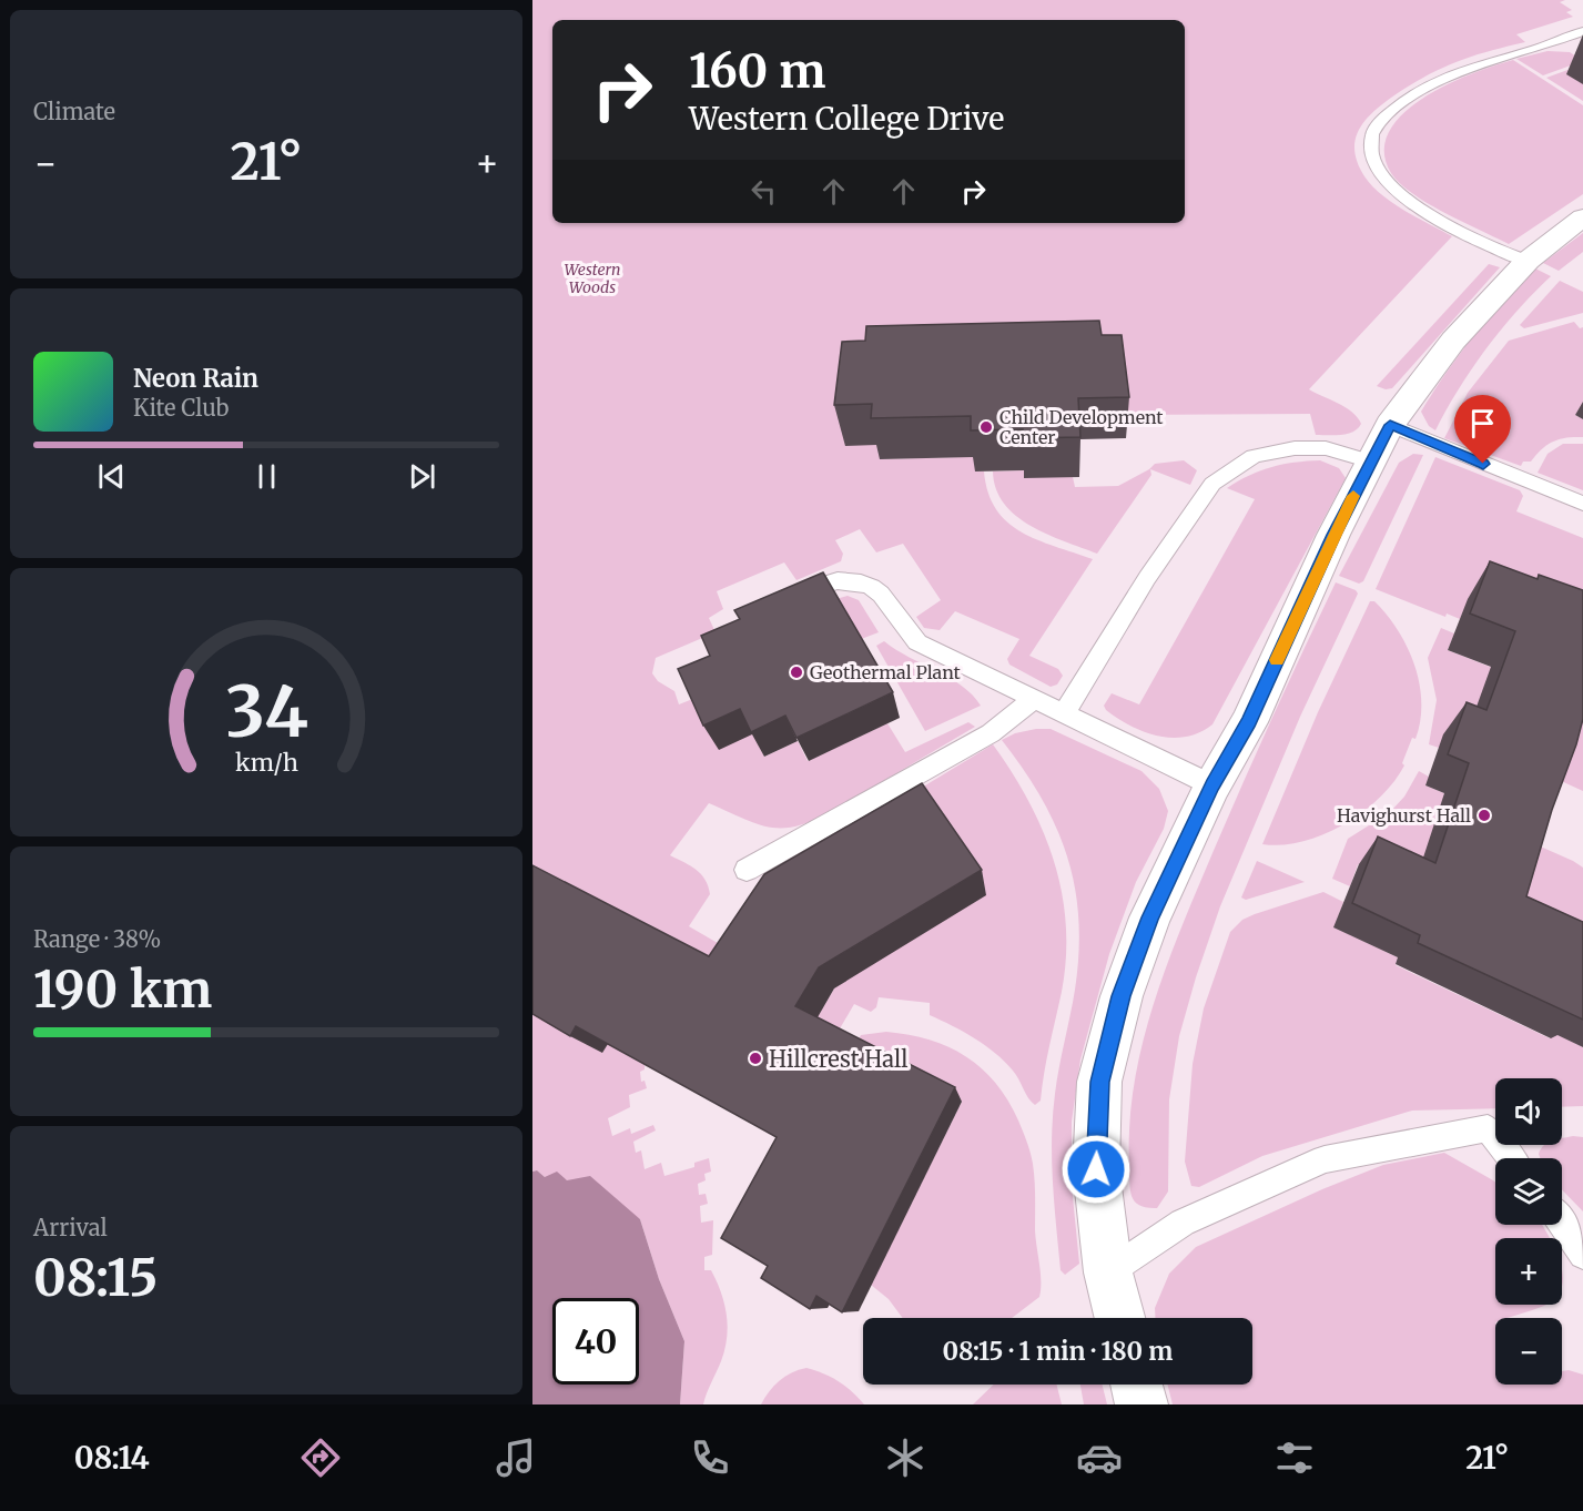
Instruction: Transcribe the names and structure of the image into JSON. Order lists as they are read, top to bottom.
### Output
{
  "parks": ["Western Woods"],
  "places": [
    "Child Development Center",
    "Geothermal Plant",
    "Havighurst Hall",
    "Hillcrest Hall"
  ],
  "page": {
    "tile": [
      "Climate",
      ["Range · 38%", "190 km"],
      ["Arrival", "08:15"]
    ],
    "turn": ["160 m", "Western College Drive"],
    "heat": ["−", "21°", "+"],
    "song": ["Neon Rain", "Kite Club"],
    "map_buttons": ["+", "−"],
    "limit": "40",
    "trip": "08:15 · 1 min · 180 m",
    "tabs": ["08:14", "21°"],
    "gauge": ["34", "km/h"]
  }
}
